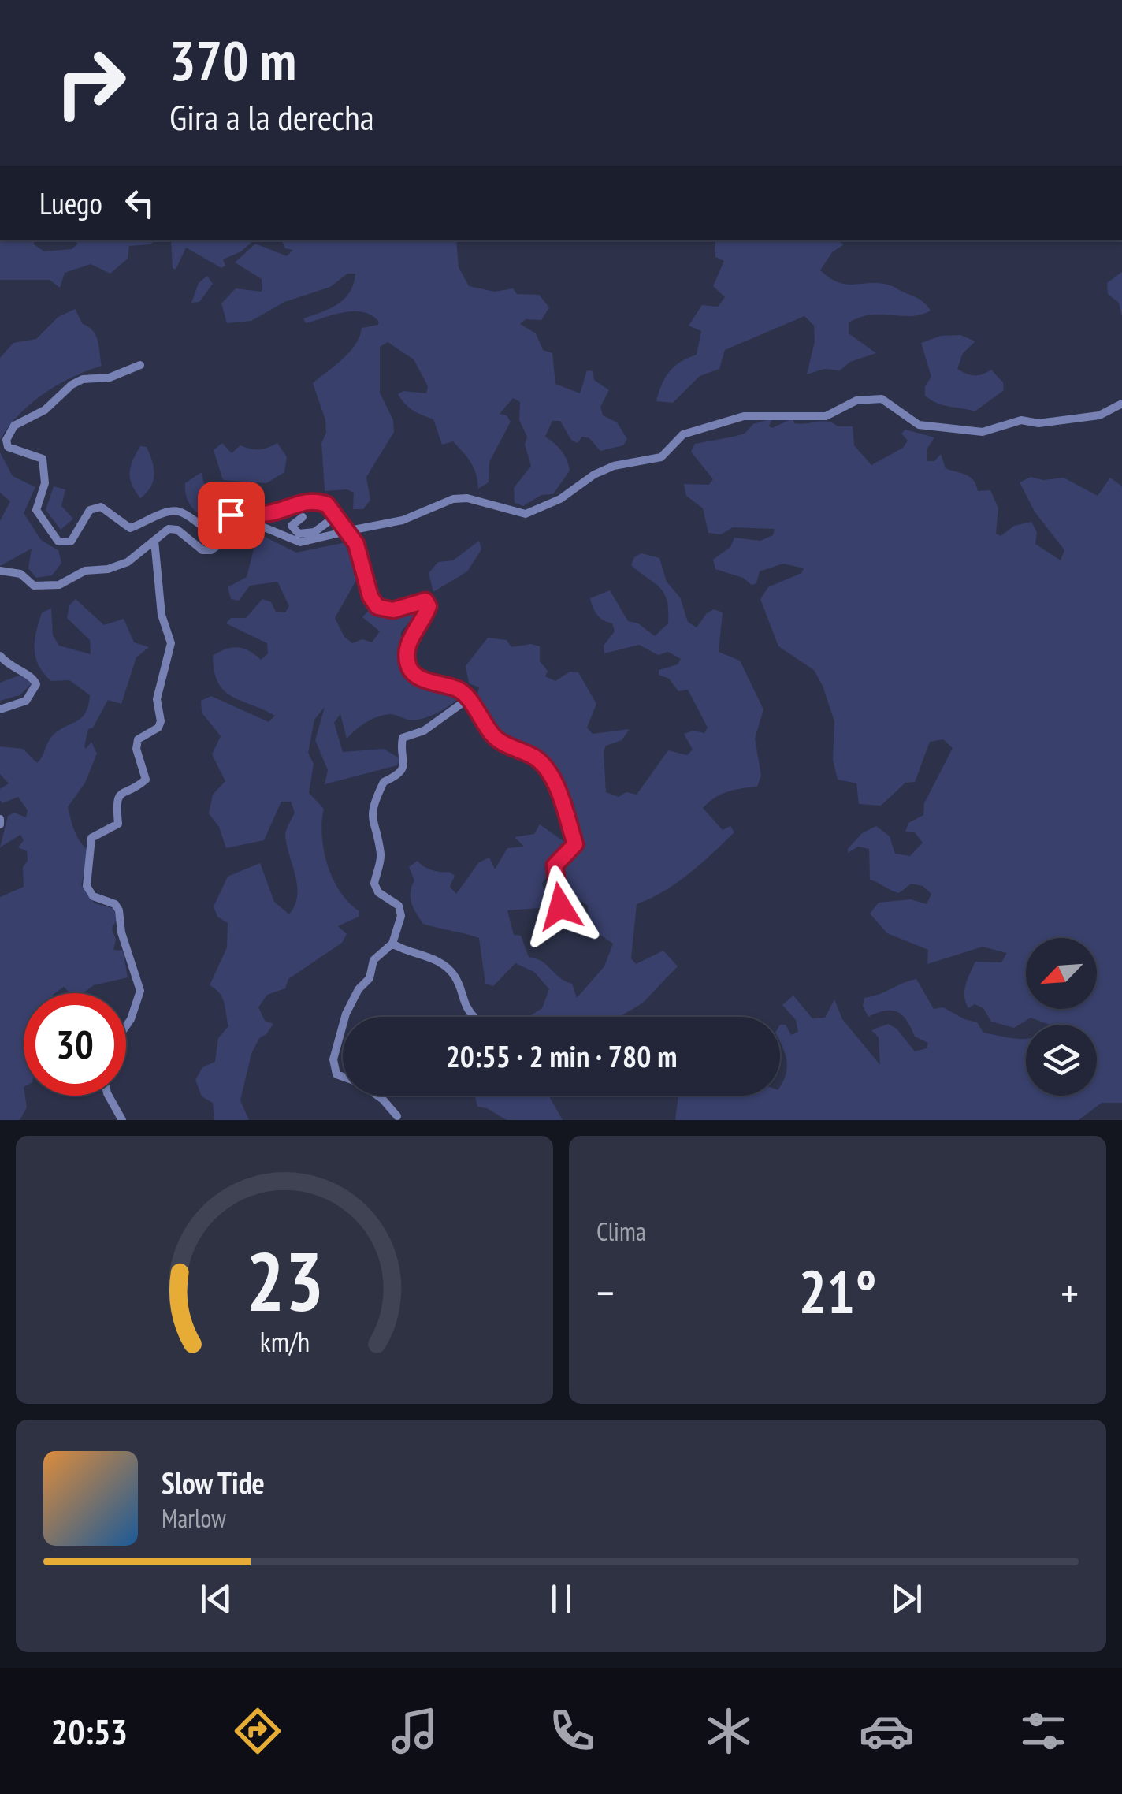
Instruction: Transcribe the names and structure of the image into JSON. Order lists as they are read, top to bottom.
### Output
{
  "north": "bottom left",
  "page": {
    "turn": ["370 m", "Gira a la derecha"],
    "then": "Luego",
    "limit": "30",
    "trip": "20:55 · 2 min · 780 m",
    "tile": "Clima",
    "heat": ["−", "21°", "+"],
    "song": ["Slow Tide", "Marlow"],
    "tabs": "20:53",
    "gauge": ["23", "km/h"]
  }
}
